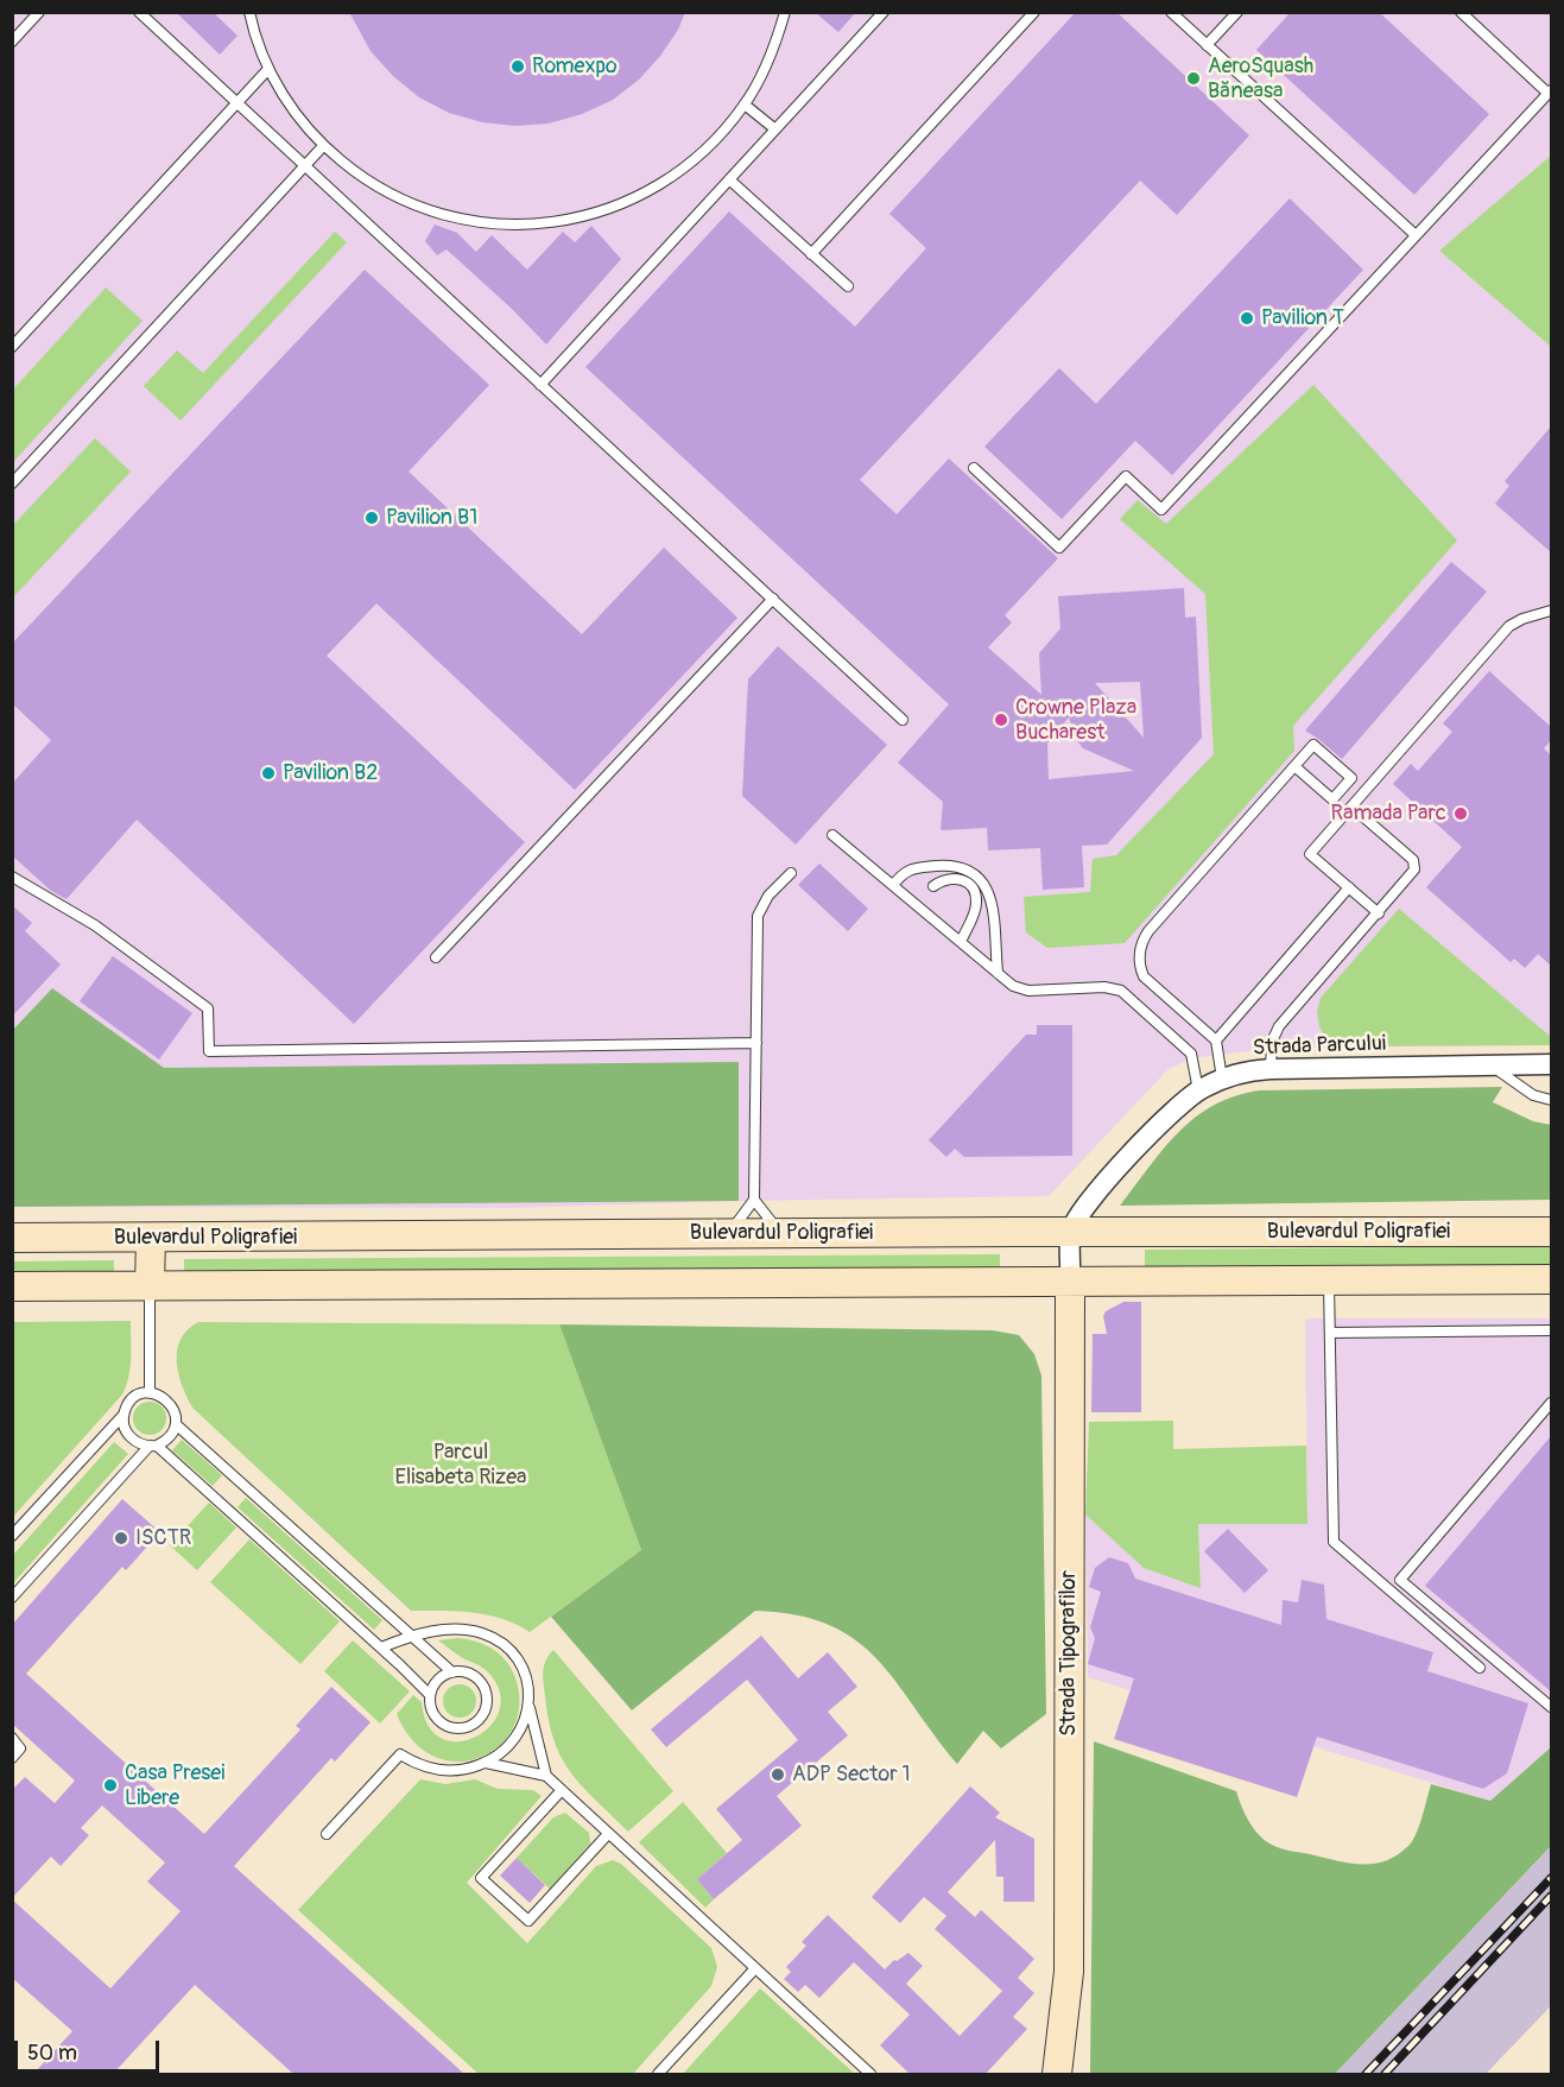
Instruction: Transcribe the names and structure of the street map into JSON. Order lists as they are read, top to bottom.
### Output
{
  "streets": {
    "main road": ["Bulevardul Poligrafiei", "Strada Tipografilor"],
    "street": ["Strada Parcului"]
  },
  "crossings": [
    ["Strada Parcului", "Bulevardul Poligrafiei"],
    ["Strada Parcului", "Strada Tipografilor"],
    ["Bulevardul Poligrafiei", "Strada Tipografilor"]
  ],
  "parks": ["Parcul Elisabeta Rizea"],
  "places": [
    "Romexpo",
    "AeroSquash Băneasa",
    "Pavilion T",
    "Pavilion B1",
    "Crowne Plaza Bucharest",
    "Pavilion B2",
    "Ramada Parc",
    "ISCTR",
    "ADP Sector 1",
    "Casa Presei Libere"
  ],
  "scale_bar": "50 m"
}
